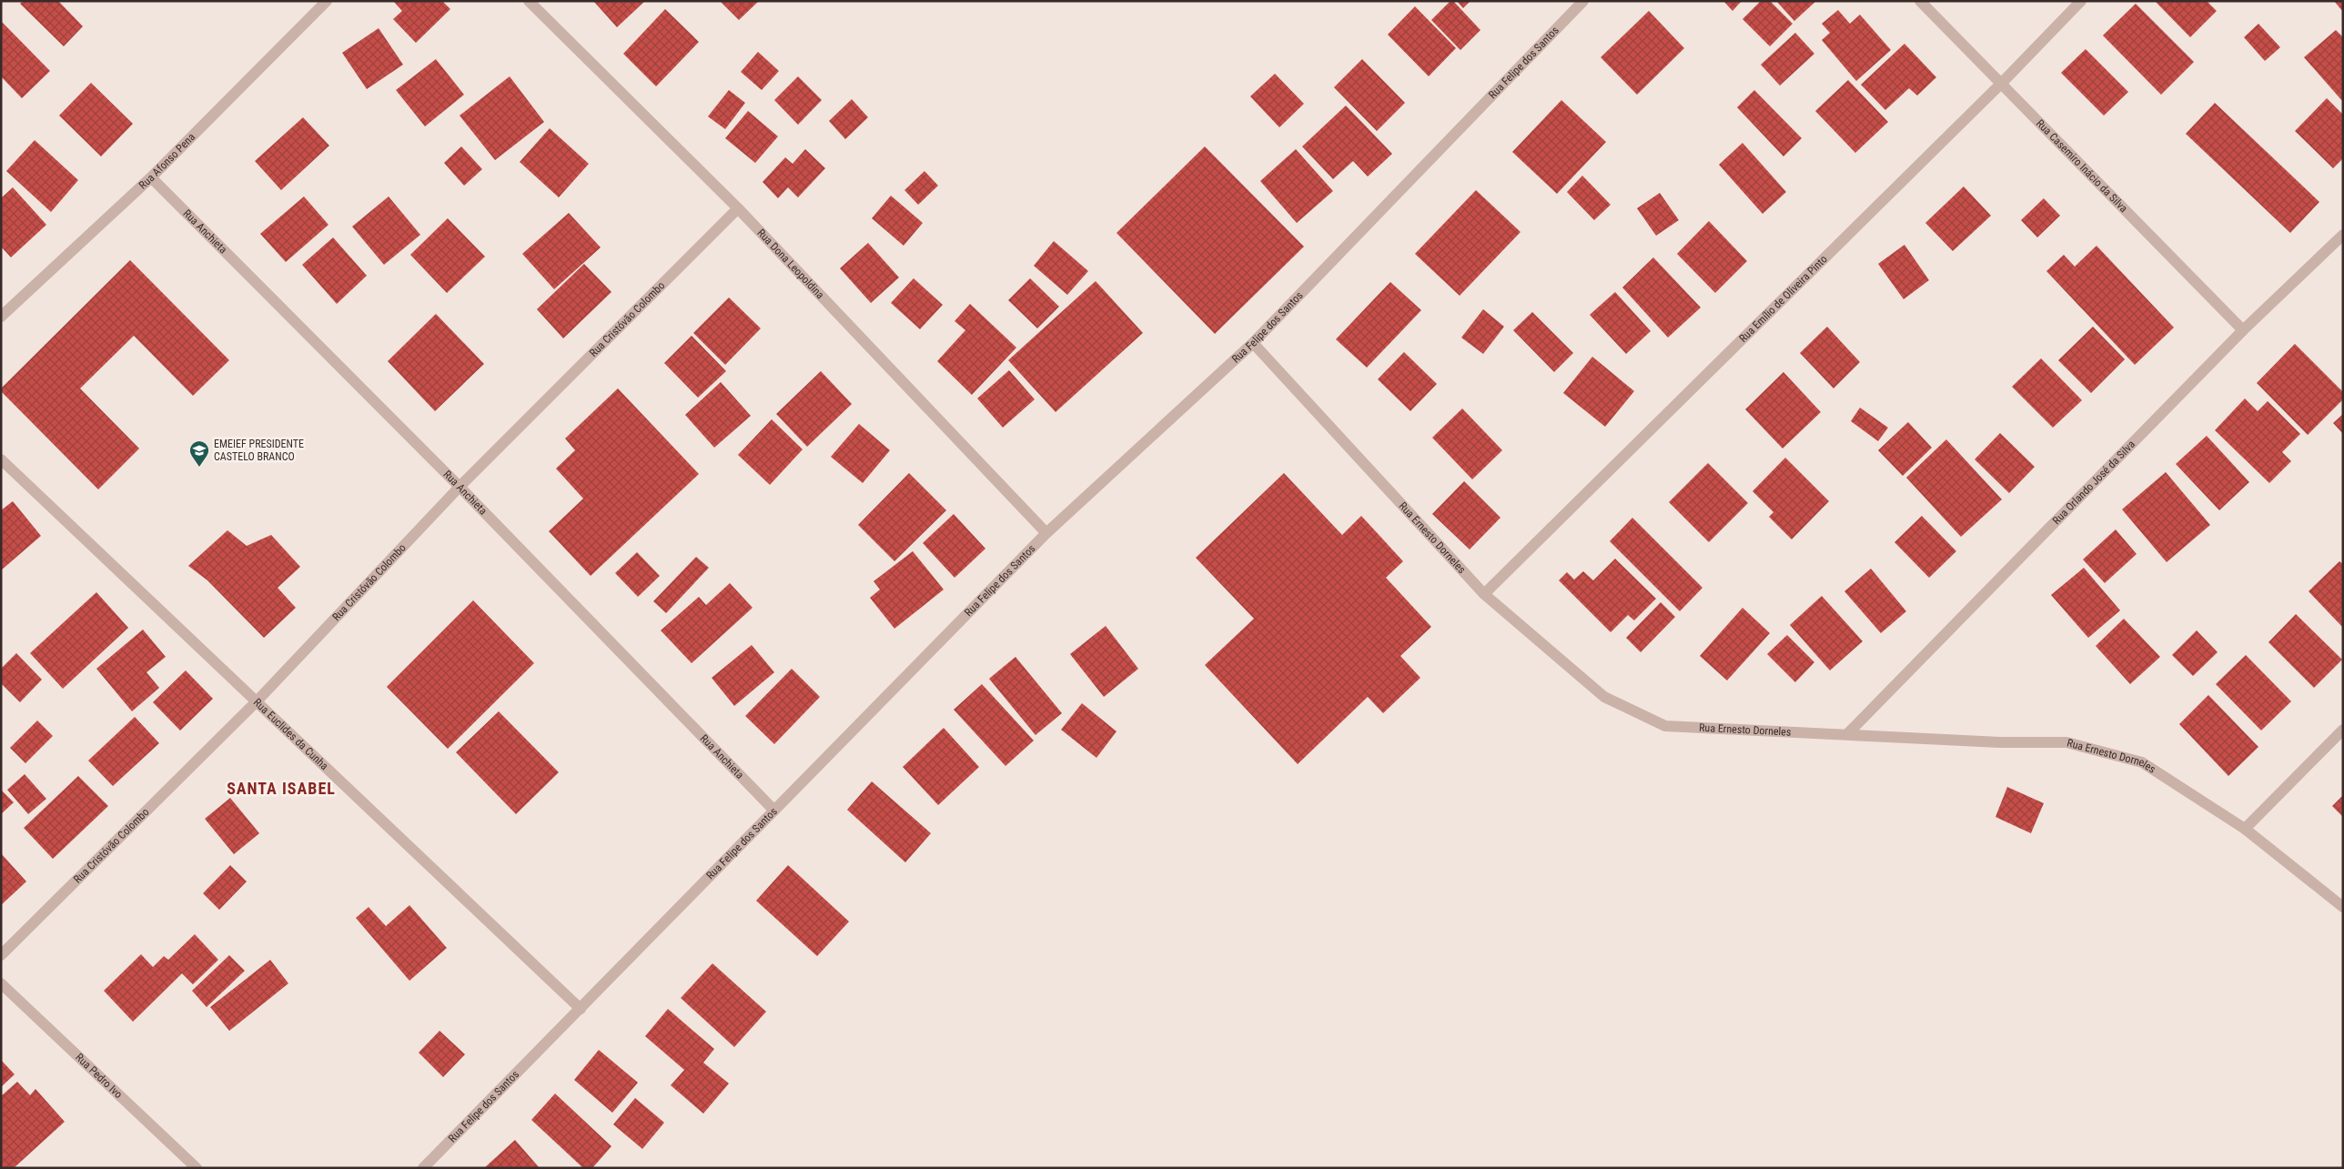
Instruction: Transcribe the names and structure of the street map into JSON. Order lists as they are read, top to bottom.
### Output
{
  "streets": {
    "street": [
      "Rua Felipe dos Santos",
      "Rua Afonso Pena",
      "Rua Casemiro Inácio da Silva",
      "Rua Anchieta",
      "Rua Dona Leopoldina",
      "Rua Emílio de Oliveira Pinto",
      "Rua Cristóvão Colombo",
      "Rua Orlando José da Silva",
      "Rua Ernesto Dorneles",
      "Rua Euclides da Cunha",
      "Rua Pedro Ivo"
    ]
  },
  "crossings": [
    ["Rua Felipe dos Santos", "Rua Anchieta"],
    ["Rua Felipe dos Santos", "Rua Dona Leopoldina"],
    ["Rua Felipe dos Santos", "Rua Ernesto Dorneles"],
    ["Rua Felipe dos Santos", "Rua Euclides da Cunha"],
    ["Rua Afonso Pena", "Rua Anchieta"],
    ["Rua Casemiro Inácio da Silva", "Rua Emílio de Oliveira Pinto"],
    ["Rua Casemiro Inácio da Silva", "Rua Orlando José da Silva"],
    ["Rua Anchieta", "Rua Cristóvão Colombo"],
    ["Rua Dona Leopoldina", "Rua Cristóvão Colombo"],
    ["Rua Emílio de Oliveira Pinto", "Rua Ernesto Dorneles"],
    ["Rua Cristóvão Colombo", "Rua Euclides da Cunha"],
    ["Rua Orlando José da Silva", "Rua Ernesto Dorneles"]
  ],
  "districts": ["SANTA ISABEL"],
  "places": {
    "school or university": ["EMEIEF PRESIDENTE CASTELO BRANCO"]
  }
}
